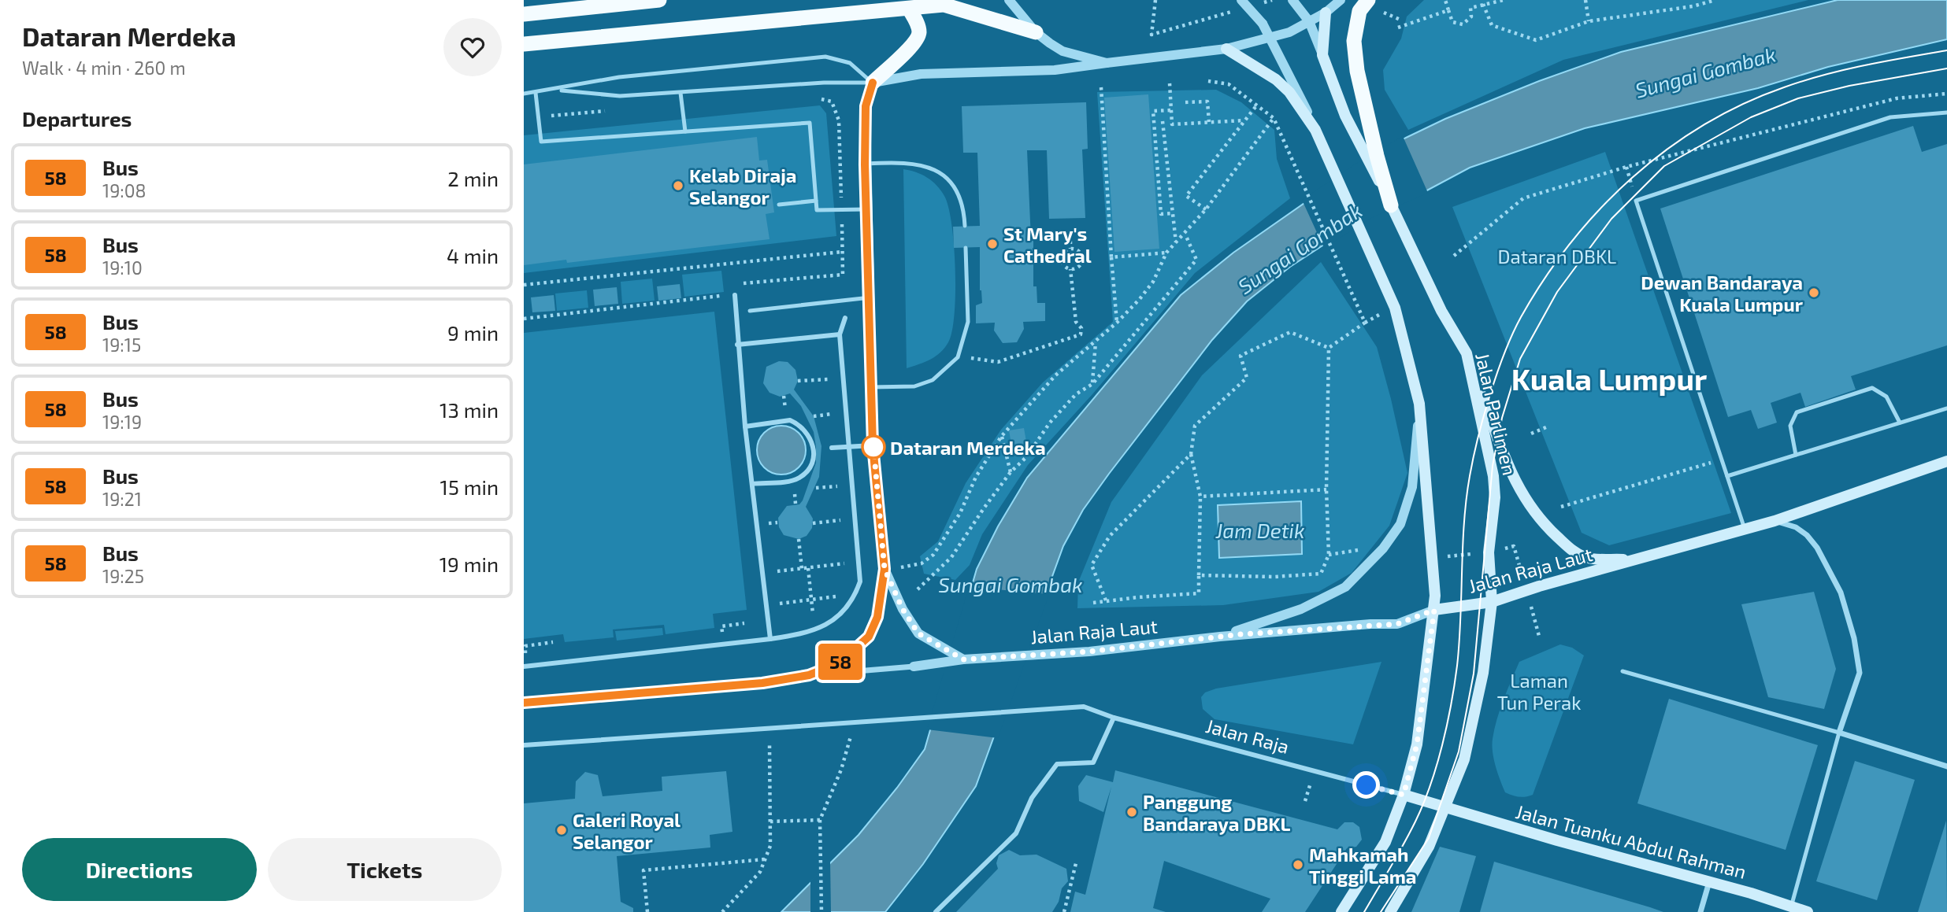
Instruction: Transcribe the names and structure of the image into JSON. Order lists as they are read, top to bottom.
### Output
{
  "streets": {
    "main road": ["Jalan Parlimen", "Jalan Raja Laut", "Jalan Tuanku Abdul Rahman"],
    "street": ["Jalan Raja"]
  },
  "crossings": [
    ["Jalan Parlimen", "Jalan Raja Laut"],
    ["Jalan Parlimen", "Jalan Tuanku Abdul Rahman"],
    ["Jalan Raja", "Jalan Tuanku Abdul Rahman"]
  ],
  "districts": ["Kuala Lumpur"],
  "water": ["Sungai Gombak", "Jam Detik"],
  "parks": ["Dataran DBKL", "Laman Tun Perak"],
  "places": [
    "Kelab Diraja Selangor",
    "St Mary's Cathedral",
    "Dewan Bandaraya Kuala Lumpur",
    "Dataran Merdeka",
    "Panggung Bandaraya DBKL",
    "Galeri Royal Selangor",
    "Mahkamah Tinggi Lama"
  ],
  "lines": ["bus line 58"],
  "page": {
    "heading": [
      ["Dataran Merdeka", "Walk · 4 min · 260 m"],
      "Departures"
    ],
    "on_map": "58",
    "list": [
      {
        "mark": "58",
        "name": "Bus",
        "note": "19:08",
        "value": "2 min"
      },
      {
        "mark": "58",
        "name": "Bus",
        "note": "19:10",
        "value": "4 min"
      },
      {
        "mark": "58",
        "name": "Bus",
        "note": "19:15",
        "value": "9 min"
      },
      {
        "mark": "58",
        "name": "Bus",
        "note": "19:19",
        "value": "13 min"
      },
      {
        "mark": "58",
        "name": "Bus",
        "note": "19:21",
        "value": "15 min"
      },
      {
        "mark": "58",
        "name": "Bus",
        "note": "19:25",
        "value": "19 min"
      }
    ],
    "buttons": ["Directions", "Tickets"]
  }
}
